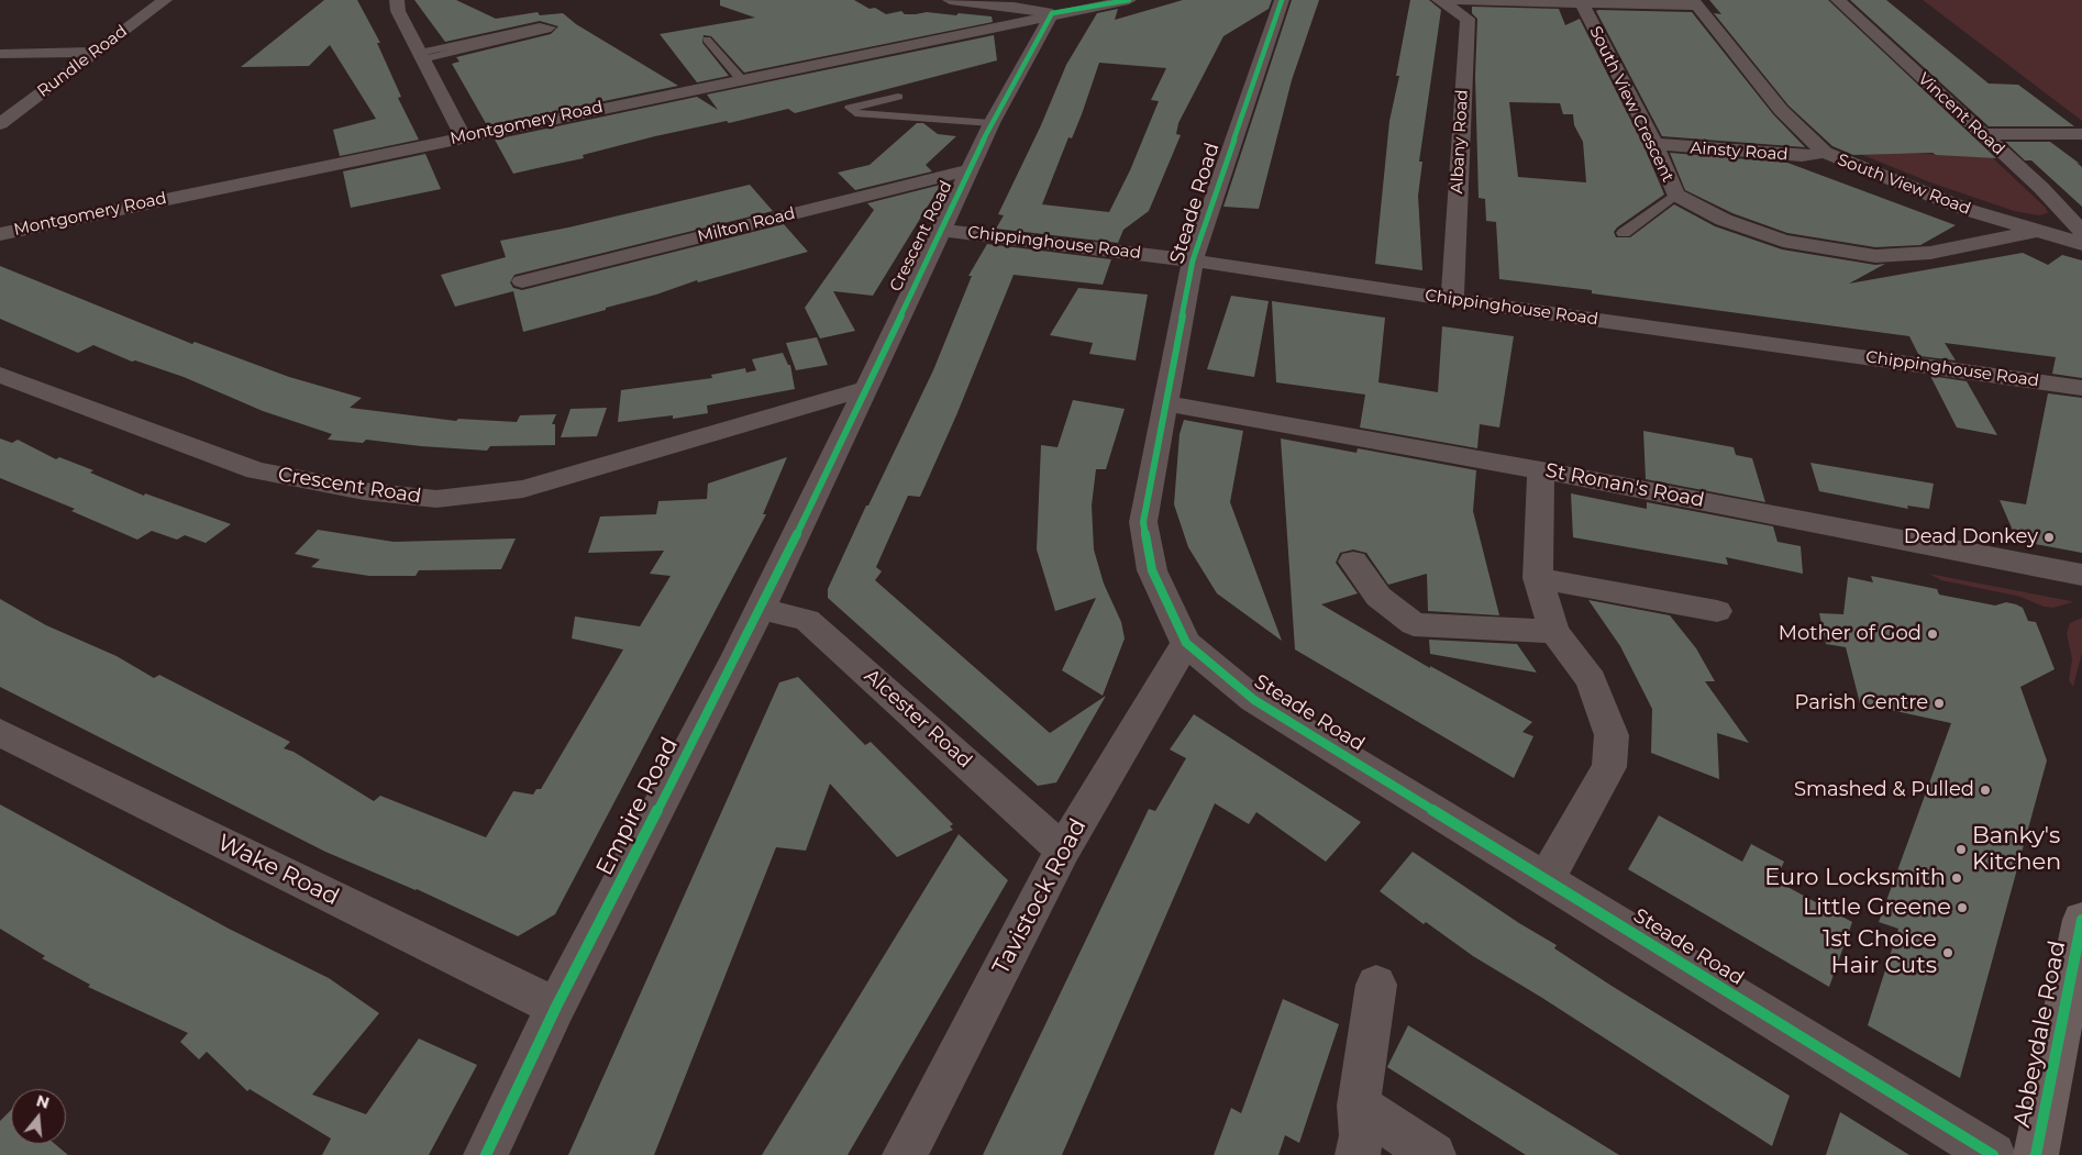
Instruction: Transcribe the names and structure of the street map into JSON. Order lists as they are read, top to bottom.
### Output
{
  "streets": {
    "main road": ["Abbeydale Road"],
    "street": [
      "Rundle Road",
      "South View Crescent",
      "Vincent Road",
      "Montgomery Road",
      "Albany Road",
      "Ainsty Road",
      "South View Road",
      "Steade Road",
      "Milton Road",
      "Crescent Road",
      "Chippinghouse Road",
      "St Ronan's Road",
      "Alcester Road",
      "Empire Road",
      "Wake Road",
      "Tavistock Road"
    ]
  },
  "crossings": [
    ["South View Crescent", "Ainsty Road"],
    ["South View Crescent", "South View Road"],
    ["Montgomery Road", "Crescent Road"],
    ["Albany Road", "Chippinghouse Road"],
    ["Ainsty Road", "South View Road"],
    ["Steade Road", "Chippinghouse Road"],
    ["Steade Road", "St Ronan's Road"],
    ["Steade Road", "Tavistock Road"],
    ["Milton Road", "Crescent Road"],
    ["Crescent Road", "Chippinghouse Road"],
    ["Crescent Road", "Empire Road"],
    ["Alcester Road", "Empire Road"],
    ["Alcester Road", "Tavistock Road"],
    ["Empire Road", "Wake Road"]
  ],
  "places": [
    "Dead Donkey",
    "Mother of God",
    "Parish Centre",
    "Smashed & Pulled",
    "Banky's Kitchen",
    "Euro Locksmith",
    "Little Greene",
    "1st Choice Hair Cuts"
  ],
  "north": "top"
}
